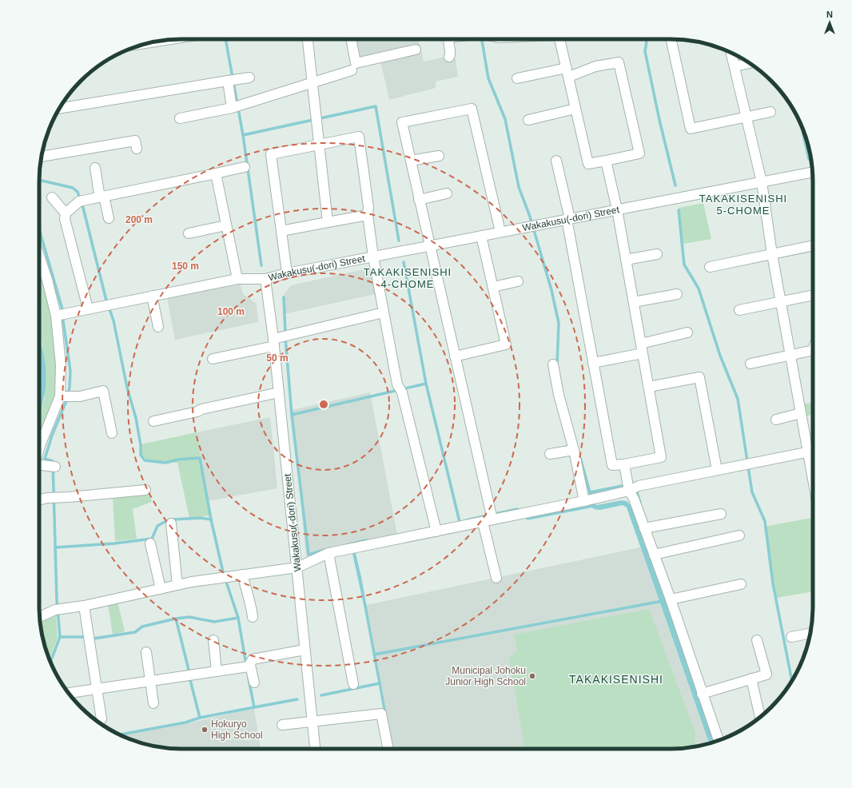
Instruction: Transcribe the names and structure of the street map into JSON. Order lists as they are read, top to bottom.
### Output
{
  "streets": {
    "street": ["Wakakusu(-dori) Street"]
  },
  "districts": ["TAKAKISENISHI 5-CHOME", "TAKAKISENISHI 4-CHOME", "TAKAKISENISHI"],
  "places": ["Municipal Johoku Junior High School", "Hokuryo High School"],
  "north": "top",
  "rings": [
    "200 m",
    "150 m",
    "100 m",
    "50 m"
  ]
}
